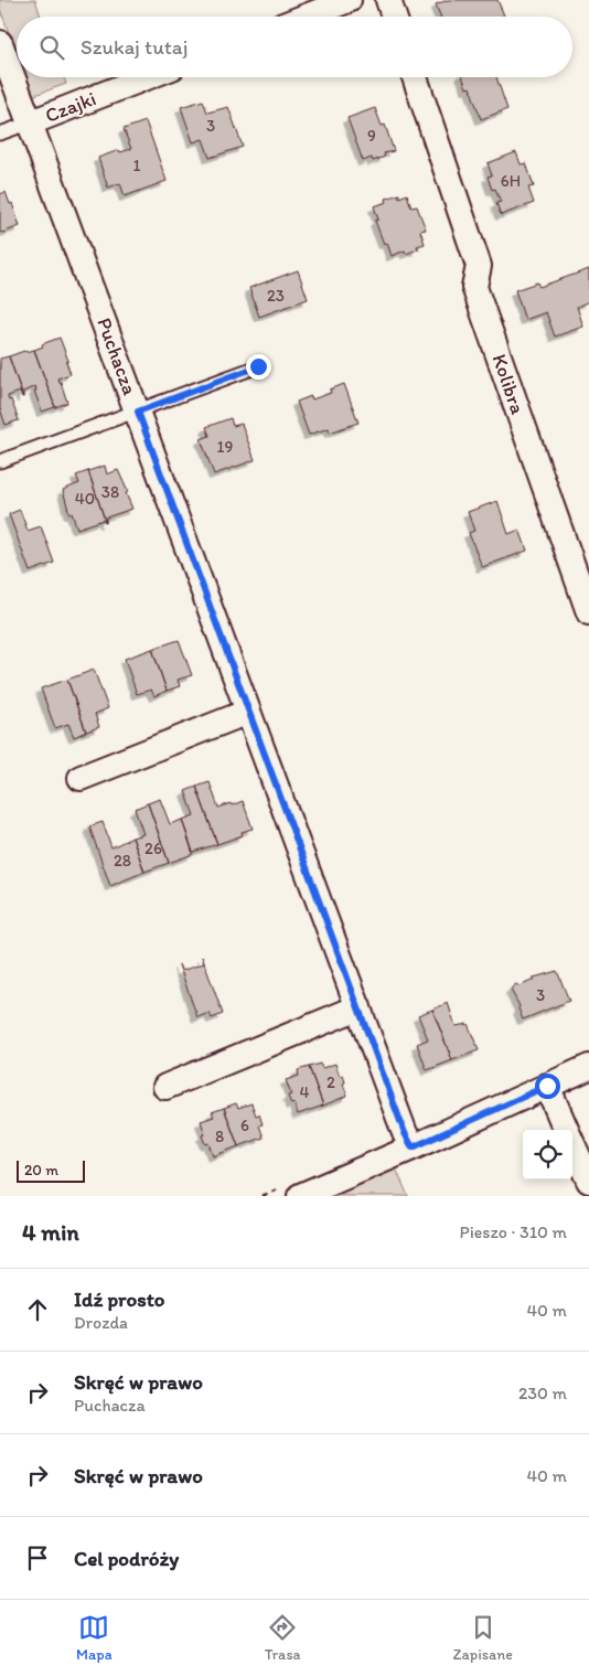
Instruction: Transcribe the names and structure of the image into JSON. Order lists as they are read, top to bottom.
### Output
{
  "streets": {
    "street": ["Czajki", "Puchacza", "Kolibra"]
  },
  "crossings": [
    ["Czajki", "Puchacza"]
  ],
  "house_numbers": [
    "3",
    "9",
    "1",
    "6H",
    "23",
    "19",
    "38",
    "40",
    "26",
    "28",
    "3",
    "2",
    "4",
    "6",
    "8"
  ],
  "scale_bar": "20 m",
  "page": {
    "search": "Szukaj tutaj",
    "scale": "20 m",
    "heading": ["4 min", "Pieszo · 310 m"],
    "list": [
      ["Idź prosto", "Drozda", "40 m"],
      ["Skręć w prawo", "Puchacza", "230 m"],
      ["Skręć w prawo", "40 m"],
      "Cel podróży"
    ],
    "nav": ["Mapa", "Trasa", "Zapisane"]
  }
}
